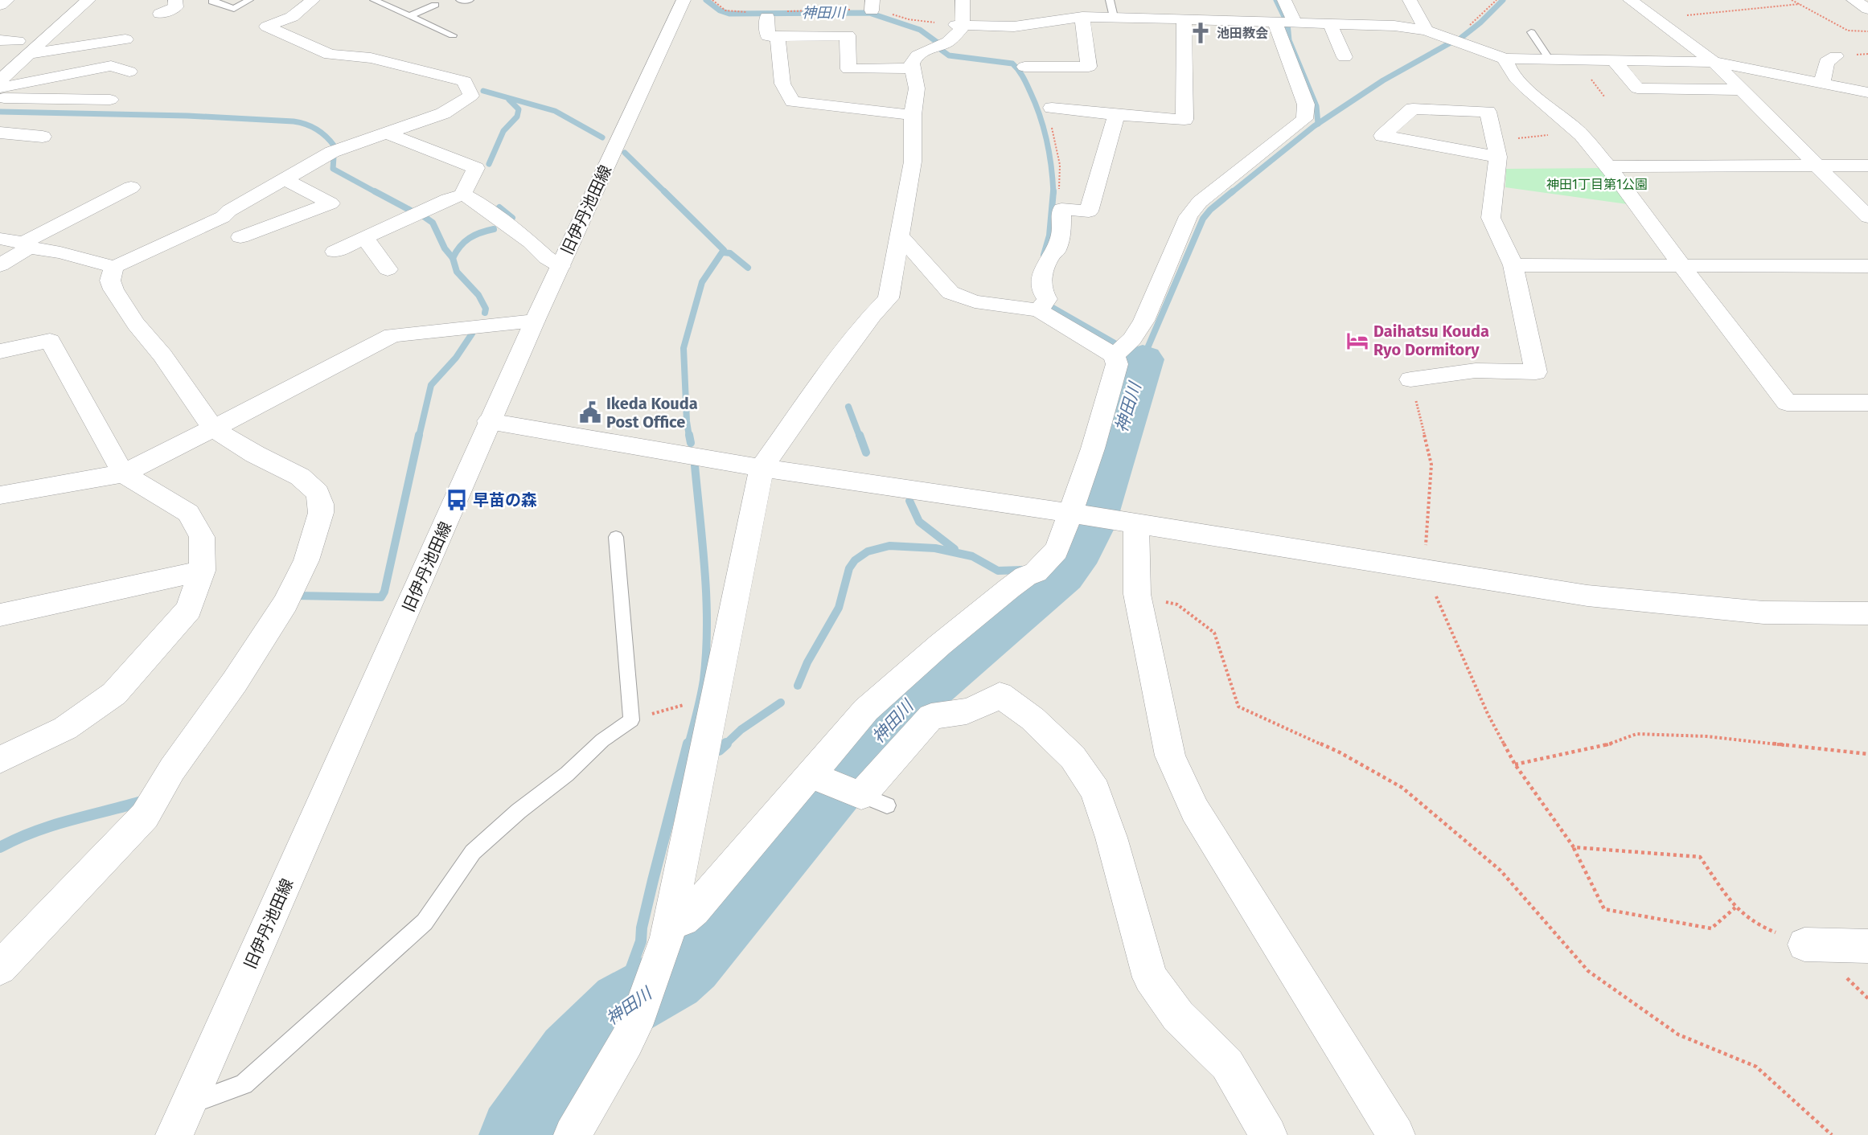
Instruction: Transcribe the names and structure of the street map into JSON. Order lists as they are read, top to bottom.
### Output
{
  "streets": {
    "street": ["旧伊丹池田線"]
  },
  "water": ["神田川"],
  "parks": ["神田1丁目第1公園"],
  "places": {
    "church": ["池田教会"],
    "hotel": ["Daihatsu Kouda Ryo Dormitory"],
    "public building": ["Ikeda Kouda Post Office"],
    "bus stop": ["早苗の森"]
  }
}
